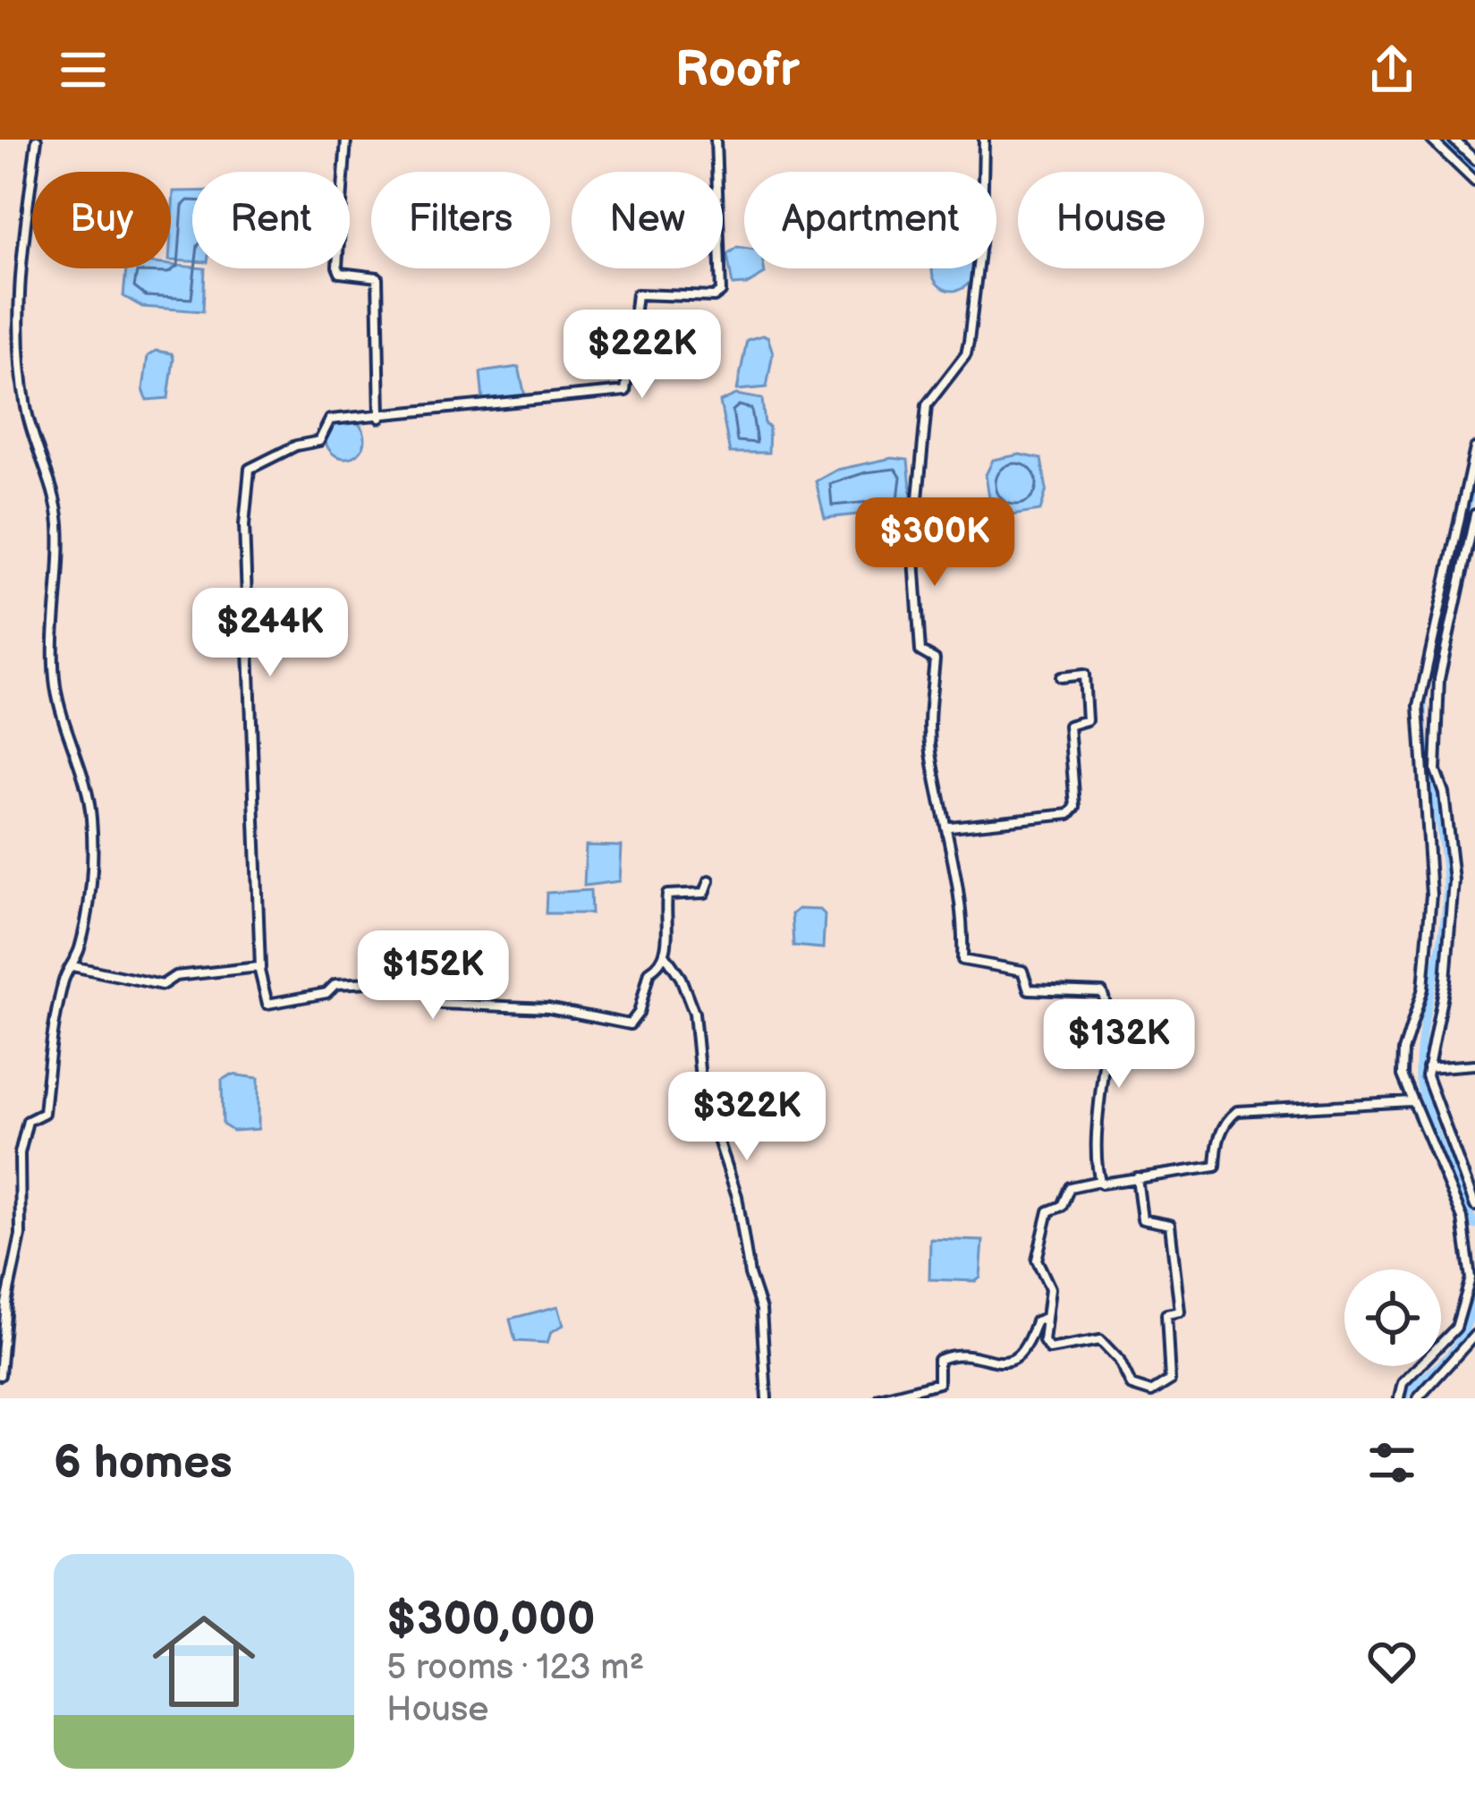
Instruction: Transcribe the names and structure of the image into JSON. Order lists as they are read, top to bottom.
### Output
{
  "page": {
    "header": "Roofr",
    "chip": [
      "Buy",
      "Rent",
      "Filters",
      "New",
      "Apartment",
      "House"
    ],
    "price": [
      "$222K",
      "$300K",
      "$244K",
      "$152K",
      "$132K",
      "$322K"
    ],
    "heading": "6 homes",
    "list": [
      {
        "name": "$300,000",
        "note": "5 rooms · 123 m² · House"
      }
    ]
  }
}
